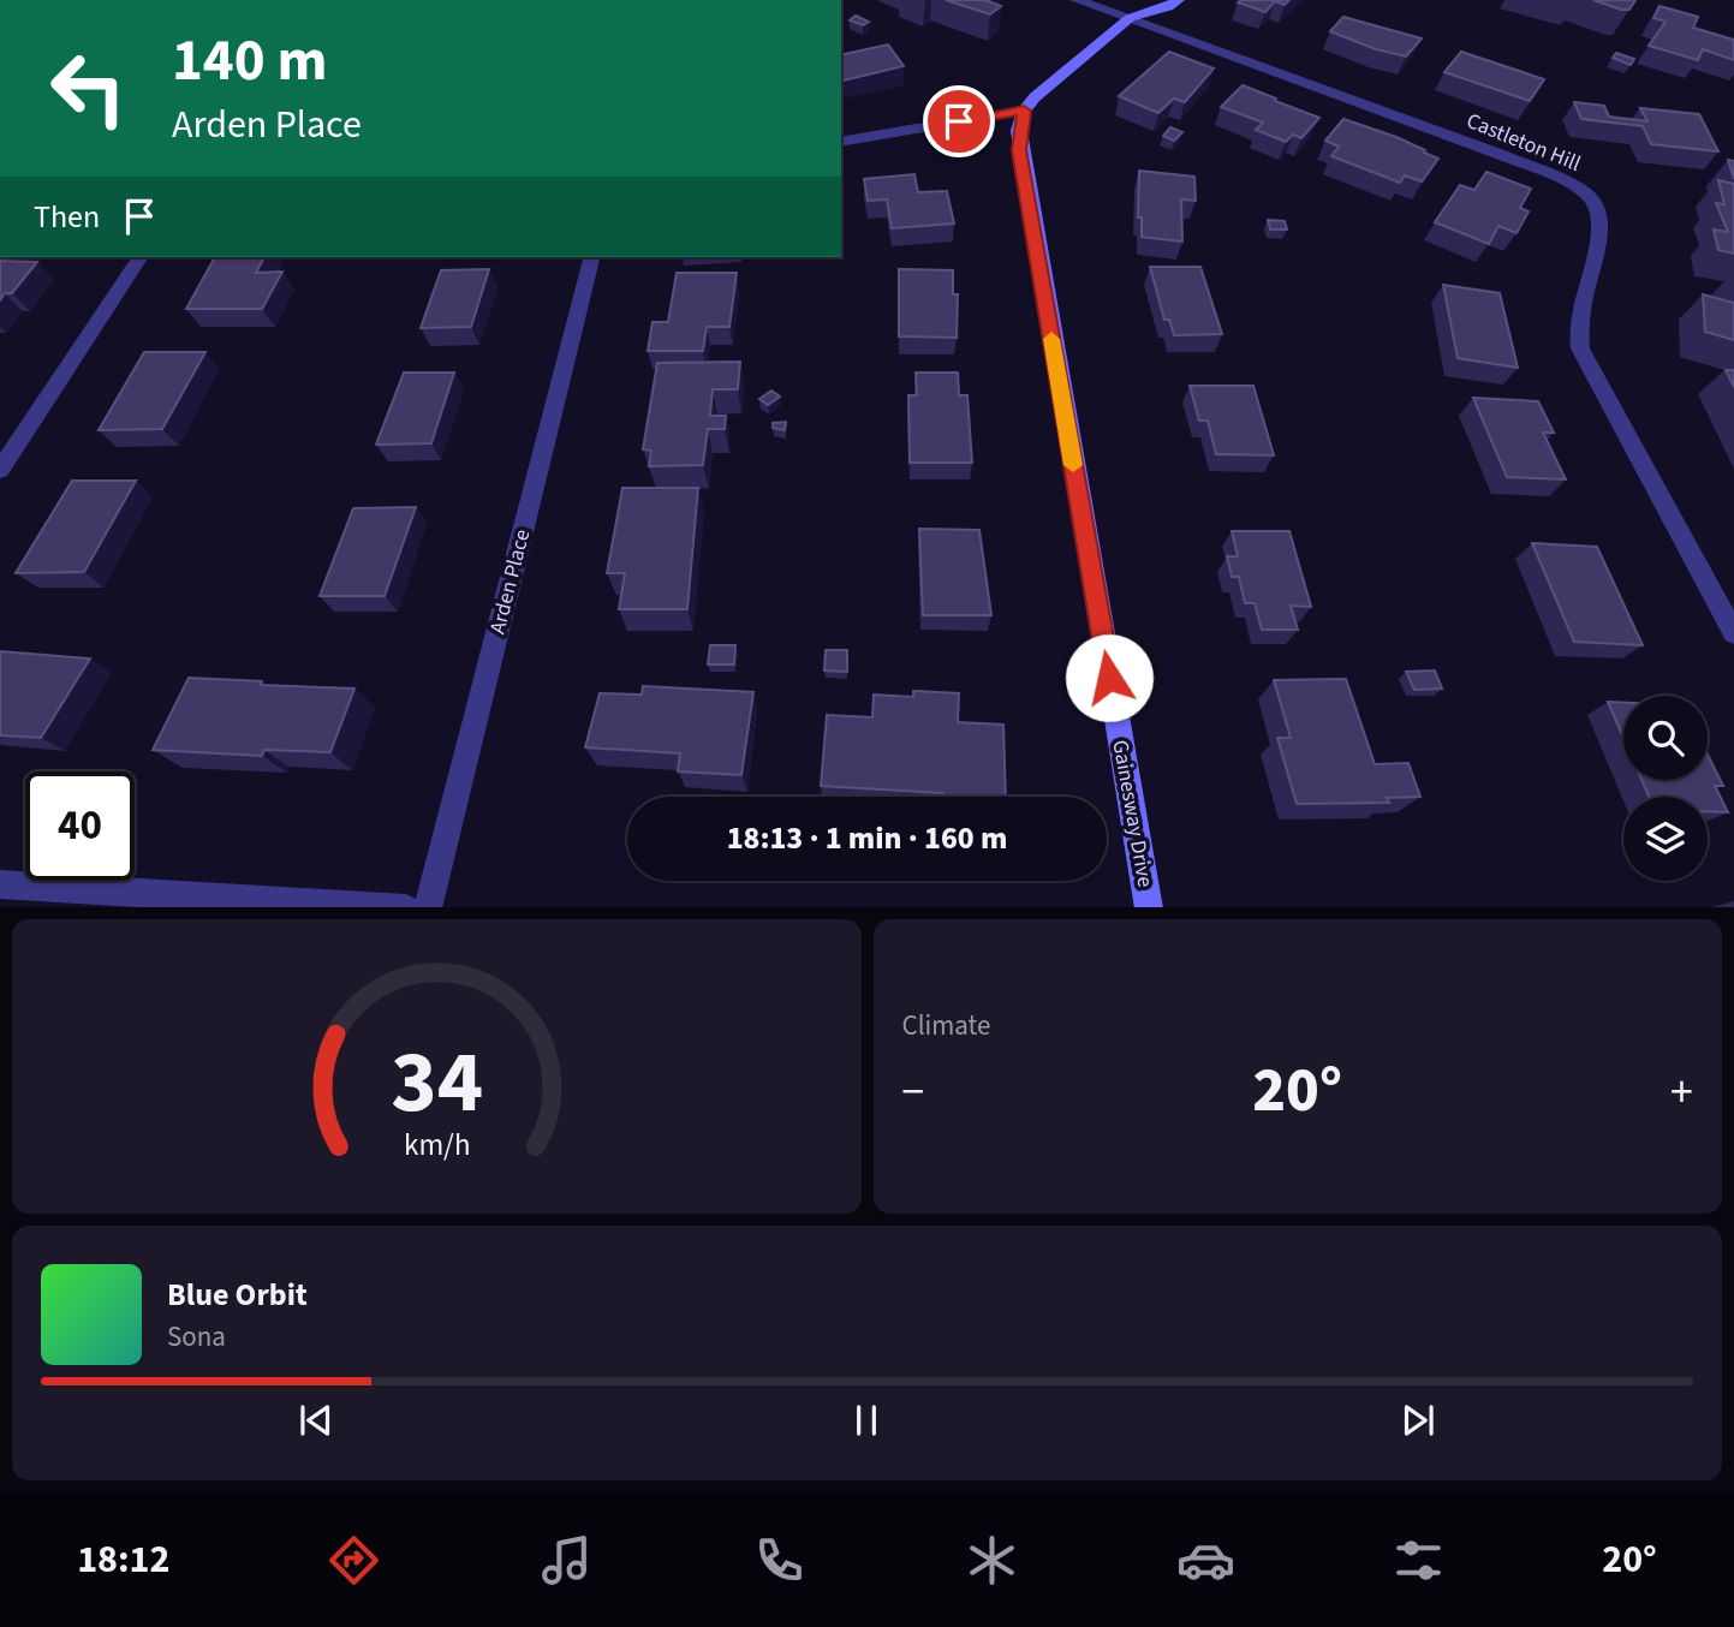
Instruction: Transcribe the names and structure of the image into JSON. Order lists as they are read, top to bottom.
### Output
{
  "streets": {
    "street": ["Castleton Hill", "Arden Place", "Gainesway Drive"]
  },
  "page": {
    "turn": ["140 m", "Arden Place"],
    "then": "Then",
    "limit": "40",
    "trip": "18:13 · 1 min · 160 m",
    "tile": "Climate",
    "heat": ["−", "20°", "+"],
    "song": ["Blue Orbit", "Sona"],
    "tabs": ["18:12", "20°"],
    "gauge": ["34", "km/h"]
  }
}
